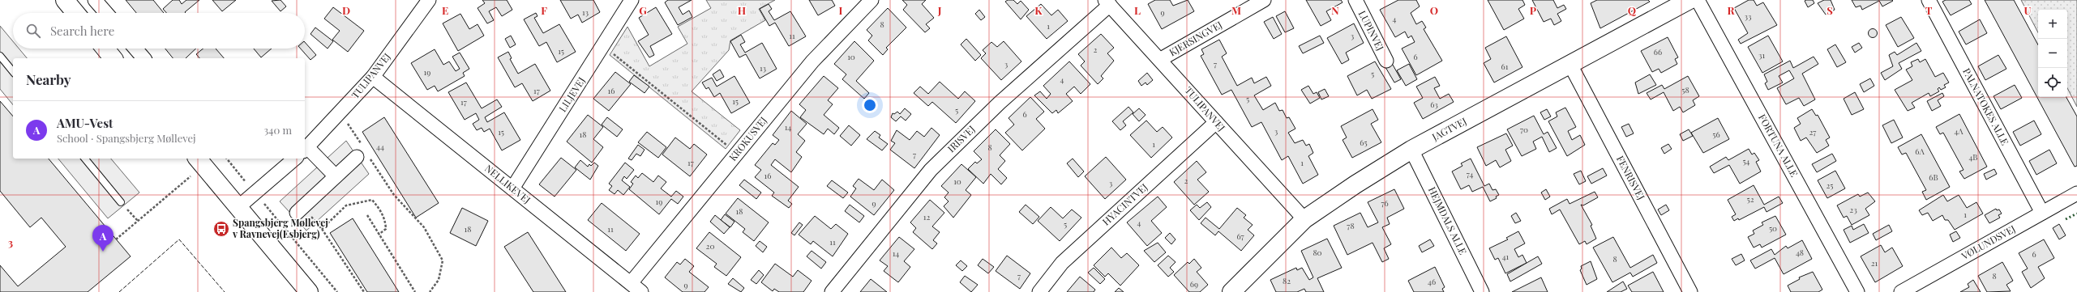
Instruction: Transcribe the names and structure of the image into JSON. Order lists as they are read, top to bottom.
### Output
{
  "streets": {
    "street": [
      "LUPINVEJ",
      "KJERSINGVEJ",
      "TULIPANVEJ",
      "LILJEVEJ",
      "PALNATOKES ALLE",
      "JAGTVEJ",
      "KROKUSVEJ",
      "IRISVEJ",
      "FORTUNA ALLE",
      "FENRISVEJ",
      "NELLIKEVEJ",
      "HYACINTVEJ",
      "HEJMDALS ALLE",
      "VØLUNDSVEJ"
    ]
  },
  "crossings": [
    ["KJERSINGVEJ", "TULIPANVEJ"],
    ["TULIPANVEJ", "JAGTVEJ"],
    ["TULIPANVEJ", "IRISVEJ"],
    ["TULIPANVEJ", "NELLIKEVEJ"],
    ["TULIPANVEJ", "HYACINTVEJ"],
    ["LILJEVEJ", "NELLIKEVEJ"],
    ["PALNATOKES ALLE", "VØLUNDSVEJ"],
    ["JAGTVEJ", "FENRISVEJ"],
    ["JAGTVEJ", "HEJMDALS ALLE"],
    ["KROKUSVEJ", "NELLIKEVEJ"]
  ],
  "places": {
    "bus stop": ["Spangsbjerg Møllevej v Ravnevej(Esbjerg)"]
  },
  "house_numbers": [
    "13",
    "9",
    "33",
    "4",
    "8",
    "1",
    "11",
    "3",
    "2",
    "15",
    "66",
    "31",
    "10",
    "6",
    "3",
    "7",
    "61",
    "13",
    "19",
    "5",
    "4",
    "58",
    "17",
    "16",
    "5",
    "15",
    "17",
    "63",
    "5",
    "6",
    "14",
    "70",
    "3",
    "4A",
    "15",
    "27",
    "18",
    "56",
    "65",
    "1",
    "44",
    "8",
    "6A",
    "7",
    "4B",
    "54",
    "17",
    "1",
    "74",
    "16",
    "6B",
    "2",
    "10",
    "3",
    "25",
    "52",
    "19",
    "9",
    "76",
    "23",
    "18",
    "1",
    "12",
    "4",
    "5",
    "78",
    "50",
    "18",
    "11",
    "67",
    "11",
    "20",
    "80",
    "48",
    "14",
    "6",
    "41",
    "8",
    "21",
    "7",
    "8",
    "82",
    "46",
    "69",
    "9"
  ],
  "page": {
    "map_buttons": ["+", "−"],
    "search": "Search here",
    "heading": "Nearby",
    "list": [
      {
        "mark": "A",
        "name": "AMU-Vest",
        "note": "School · Spangsbjerg Møllevej",
        "value": "340 m"
      }
    ],
    "pins": "A"
  },
  "grid": {
    "columns": [
      "D",
      "E",
      "F",
      "G",
      "H",
      "I",
      "J",
      "K",
      "L",
      "M",
      "N",
      "O",
      "P",
      "Q",
      "R",
      "S",
      "T",
      "U"
    ],
    "rows": ["3"]
  }
}
